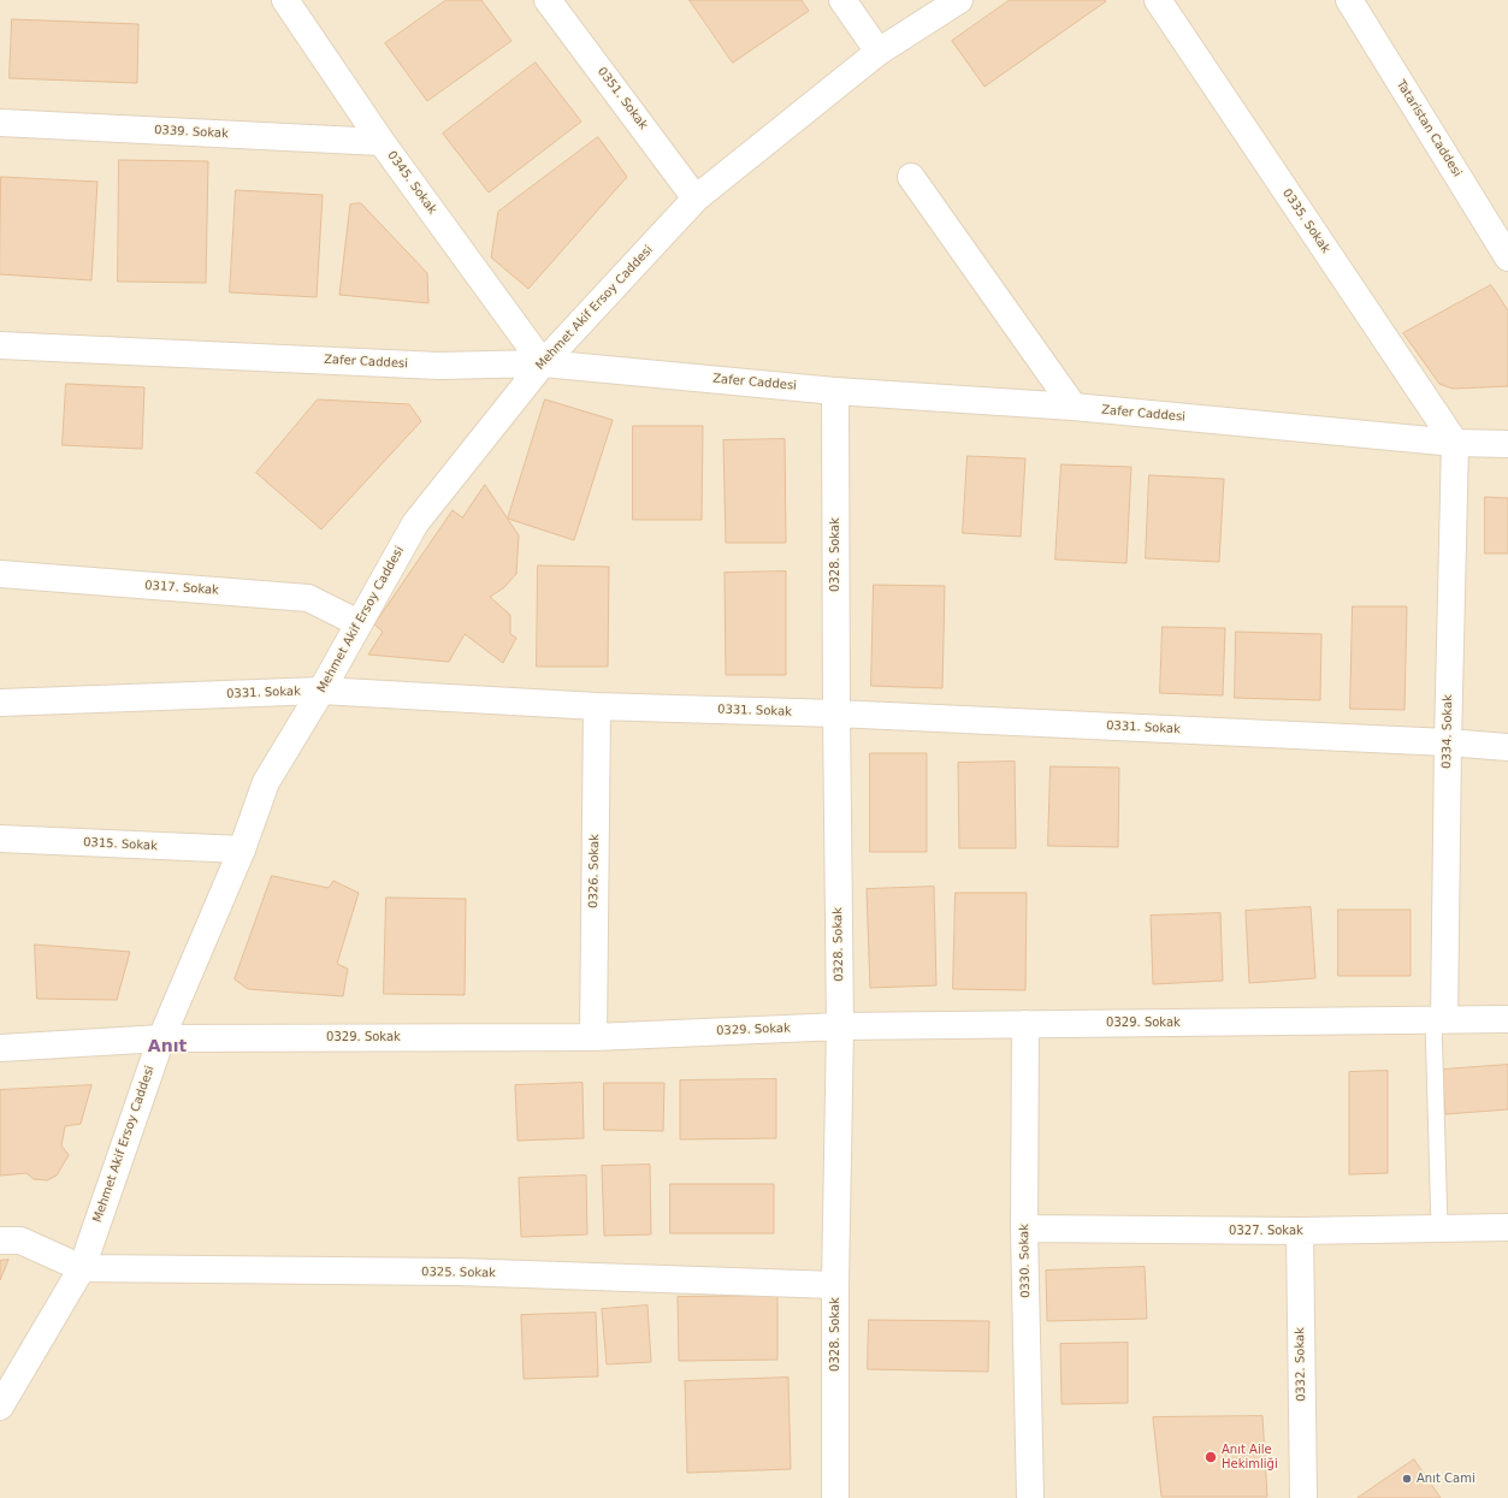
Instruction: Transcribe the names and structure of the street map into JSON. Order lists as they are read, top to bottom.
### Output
{
  "streets": {
    "street": [
      "0351. Sokak",
      "Tataristan Caddesi",
      "0339. Sokak",
      "0345. Sokak",
      "0335. Sokak",
      "Mehmet Akif Ersoy Caddesi",
      "Zafer Caddesi",
      "0328. Sokak",
      "0317. Sokak",
      "0331. Sokak",
      "0334. Sokak",
      "0315. Sokak",
      "0326. Sokak",
      "0329. Sokak",
      "0327. Sokak",
      "0330. Sokak",
      "0325. Sokak",
      "0332. Sokak"
    ]
  },
  "crossings": [
    ["0351. Sokak", "Mehmet Akif Ersoy Caddesi"],
    ["0339. Sokak", "0345. Sokak"],
    ["0345. Sokak", "Mehmet Akif Ersoy Caddesi"],
    ["0345. Sokak", "Zafer Caddesi"],
    ["0335. Sokak", "Zafer Caddesi"],
    ["0335. Sokak", "0334. Sokak"],
    ["Mehmet Akif Ersoy Caddesi", "Zafer Caddesi"],
    ["Mehmet Akif Ersoy Caddesi", "0317. Sokak"],
    ["Mehmet Akif Ersoy Caddesi", "0331. Sokak"],
    ["Mehmet Akif Ersoy Caddesi", "0315. Sokak"],
    ["Mehmet Akif Ersoy Caddesi", "0329. Sokak"],
    ["Mehmet Akif Ersoy Caddesi", "0325. Sokak"],
    ["Zafer Caddesi", "0328. Sokak"],
    ["Zafer Caddesi", "0334. Sokak"],
    ["0328. Sokak", "0331. Sokak"],
    ["0328. Sokak", "0329. Sokak"],
    ["0328. Sokak", "0325. Sokak"],
    ["0331. Sokak", "0334. Sokak"],
    ["0331. Sokak", "0326. Sokak"],
    ["0334. Sokak", "0329. Sokak"],
    ["0326. Sokak", "0329. Sokak"],
    ["0329. Sokak", "0330. Sokak"],
    ["0327. Sokak", "0330. Sokak"],
    ["0327. Sokak", "0332. Sokak"]
  ],
  "districts": ["Anıt"],
  "places": ["Anıt Aile Hekimliği", "Anıt Cami"]
}
